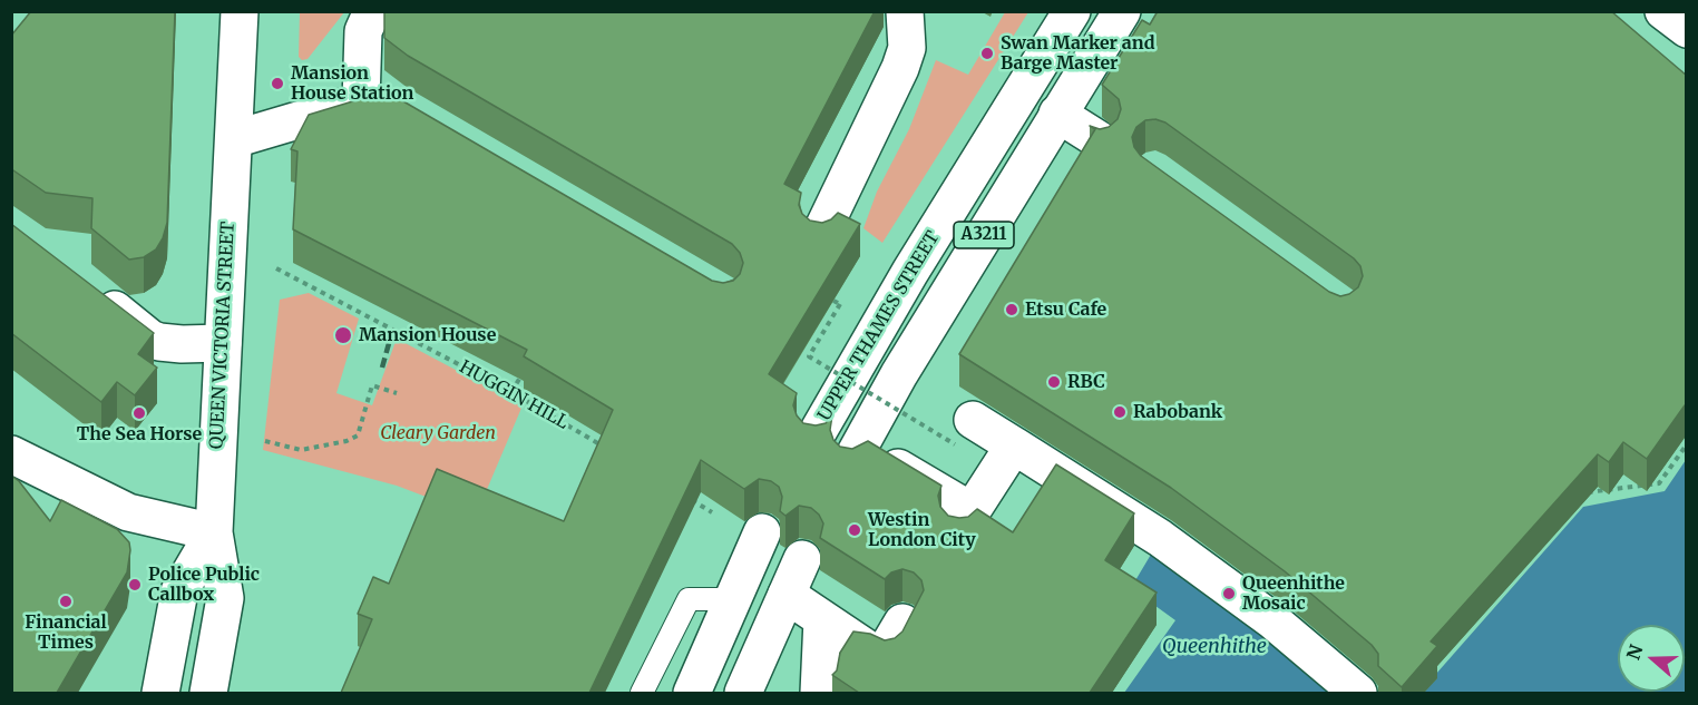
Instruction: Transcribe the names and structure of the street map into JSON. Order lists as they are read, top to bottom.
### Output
{
  "streets": {
    "street": ["A3211", "UPPER THAMES STREET", "QUEEN VICTORIA STREET"],
    "path": ["HUGGIN HILL"]
  },
  "water": ["Queenhithe"],
  "parks": ["Cleary Garden"],
  "places": [
    "Swan Marker and Barge Master",
    "Mansion House Station",
    "Etsu Cafe",
    "Mansion House",
    "RBC",
    "Rabobank",
    "The Sea Horse",
    "Westin London City",
    "Police Public Callbox",
    "Queenhithe Mosaic",
    "Financial Times"
  ],
  "north": "left"
}
